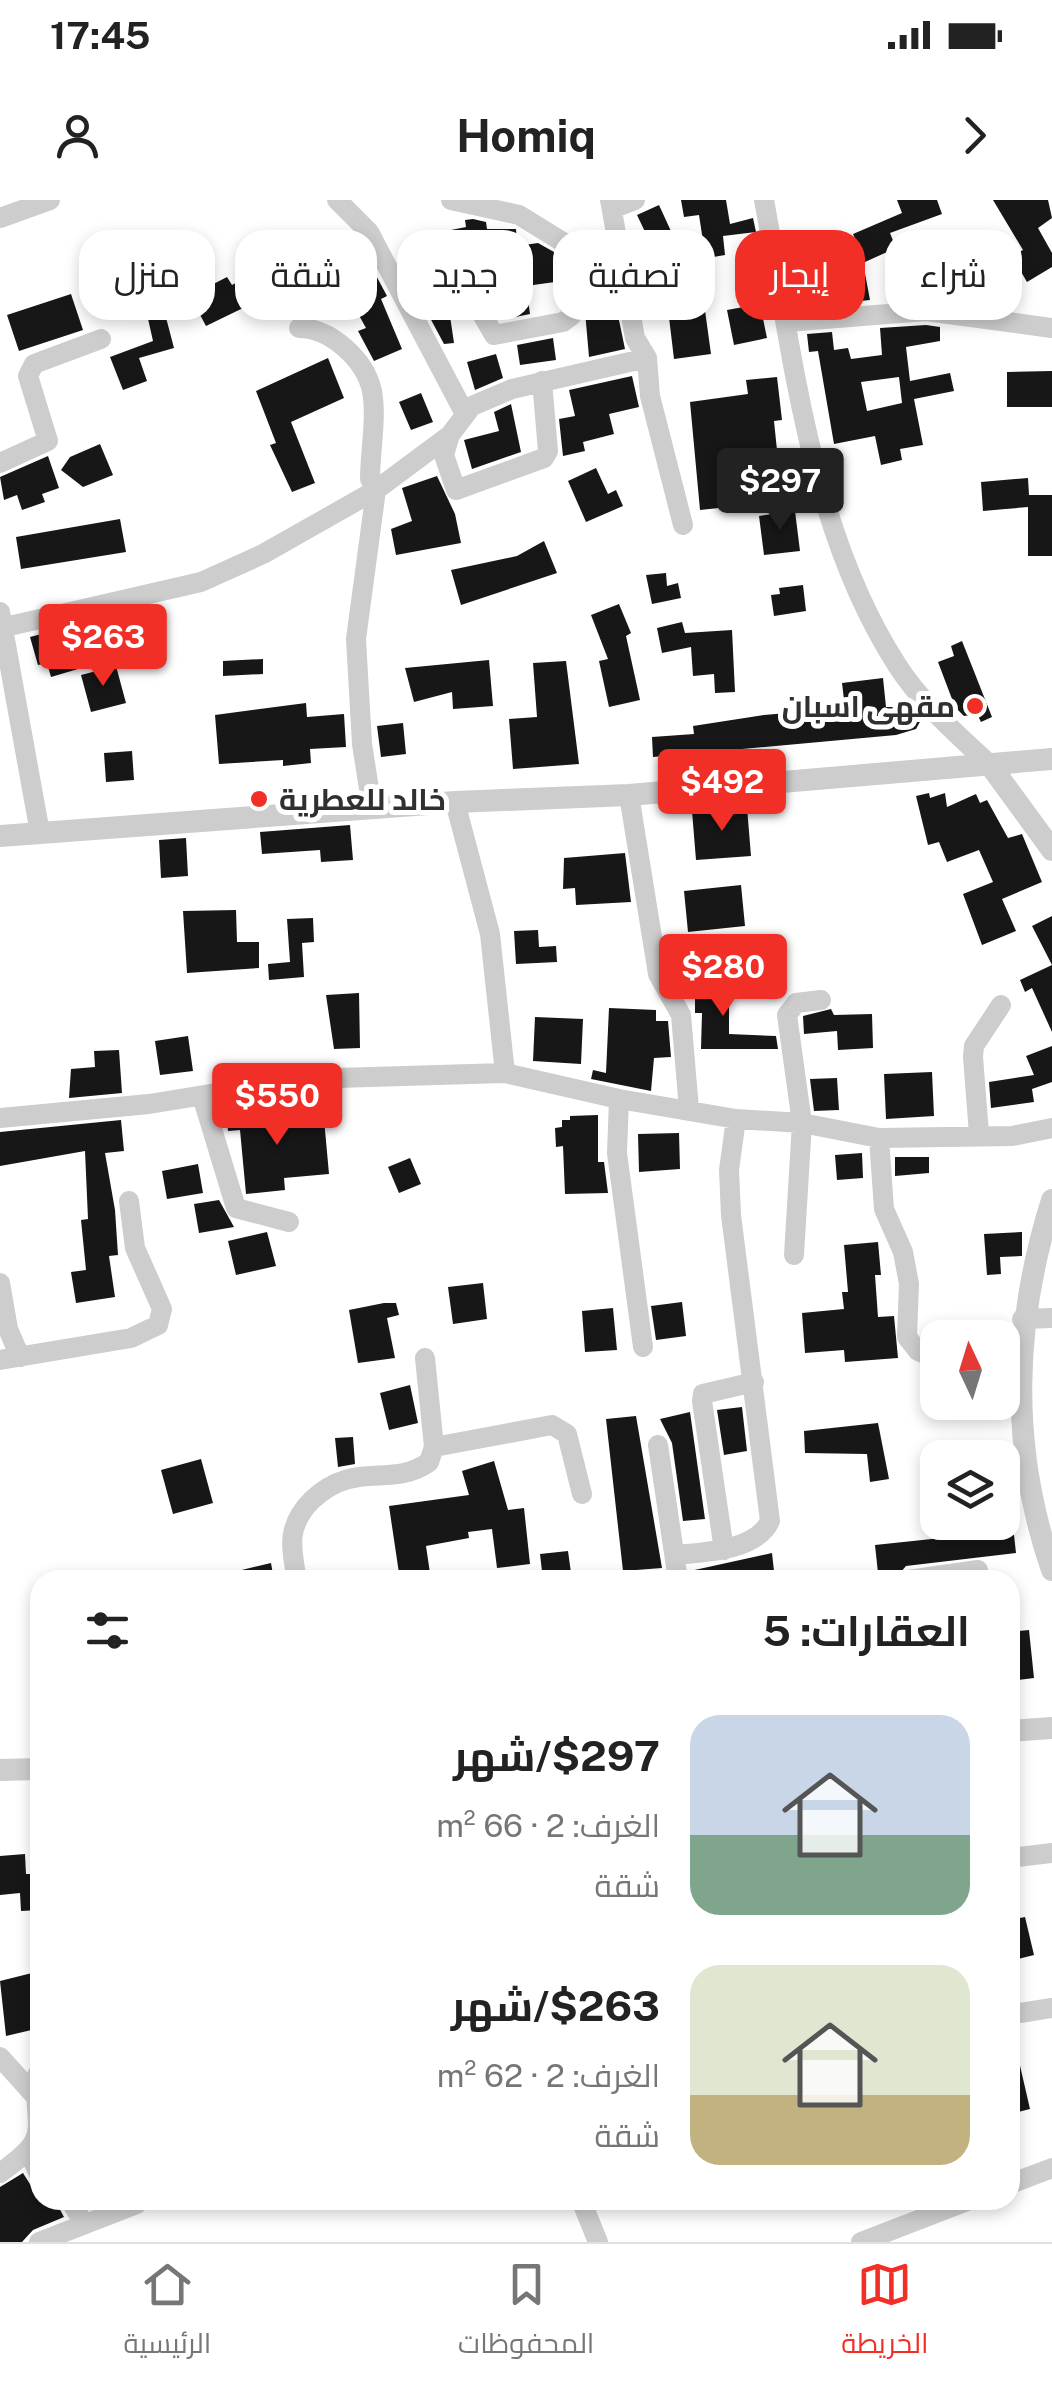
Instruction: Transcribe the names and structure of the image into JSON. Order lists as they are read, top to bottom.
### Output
{
  "places": ["مقهى اسبان", "خالد للعطرية"],
  "north": "top",
  "page": {
    "status": "17:45",
    "header": "Homiq",
    "chip": [
      "شراء",
      "إيجار",
      "تصفية",
      "جديد",
      "شقة",
      "منزل"
    ],
    "price": [
      "$297",
      "$263",
      "$492",
      "$280",
      "$550"
    ],
    "heading": "العقارات: 5",
    "list": [
      {
        "name": "$297/شهر",
        "note": "الغرف: 2 · 66 m² · شقة"
      },
      {
        "name": "$263/شهر",
        "note": "الغرف: 2 · 62 m² · شقة"
      }
    ],
    "tabs": ["الخريطة", "المحفوظات", "الرئيسية"]
  }
}
